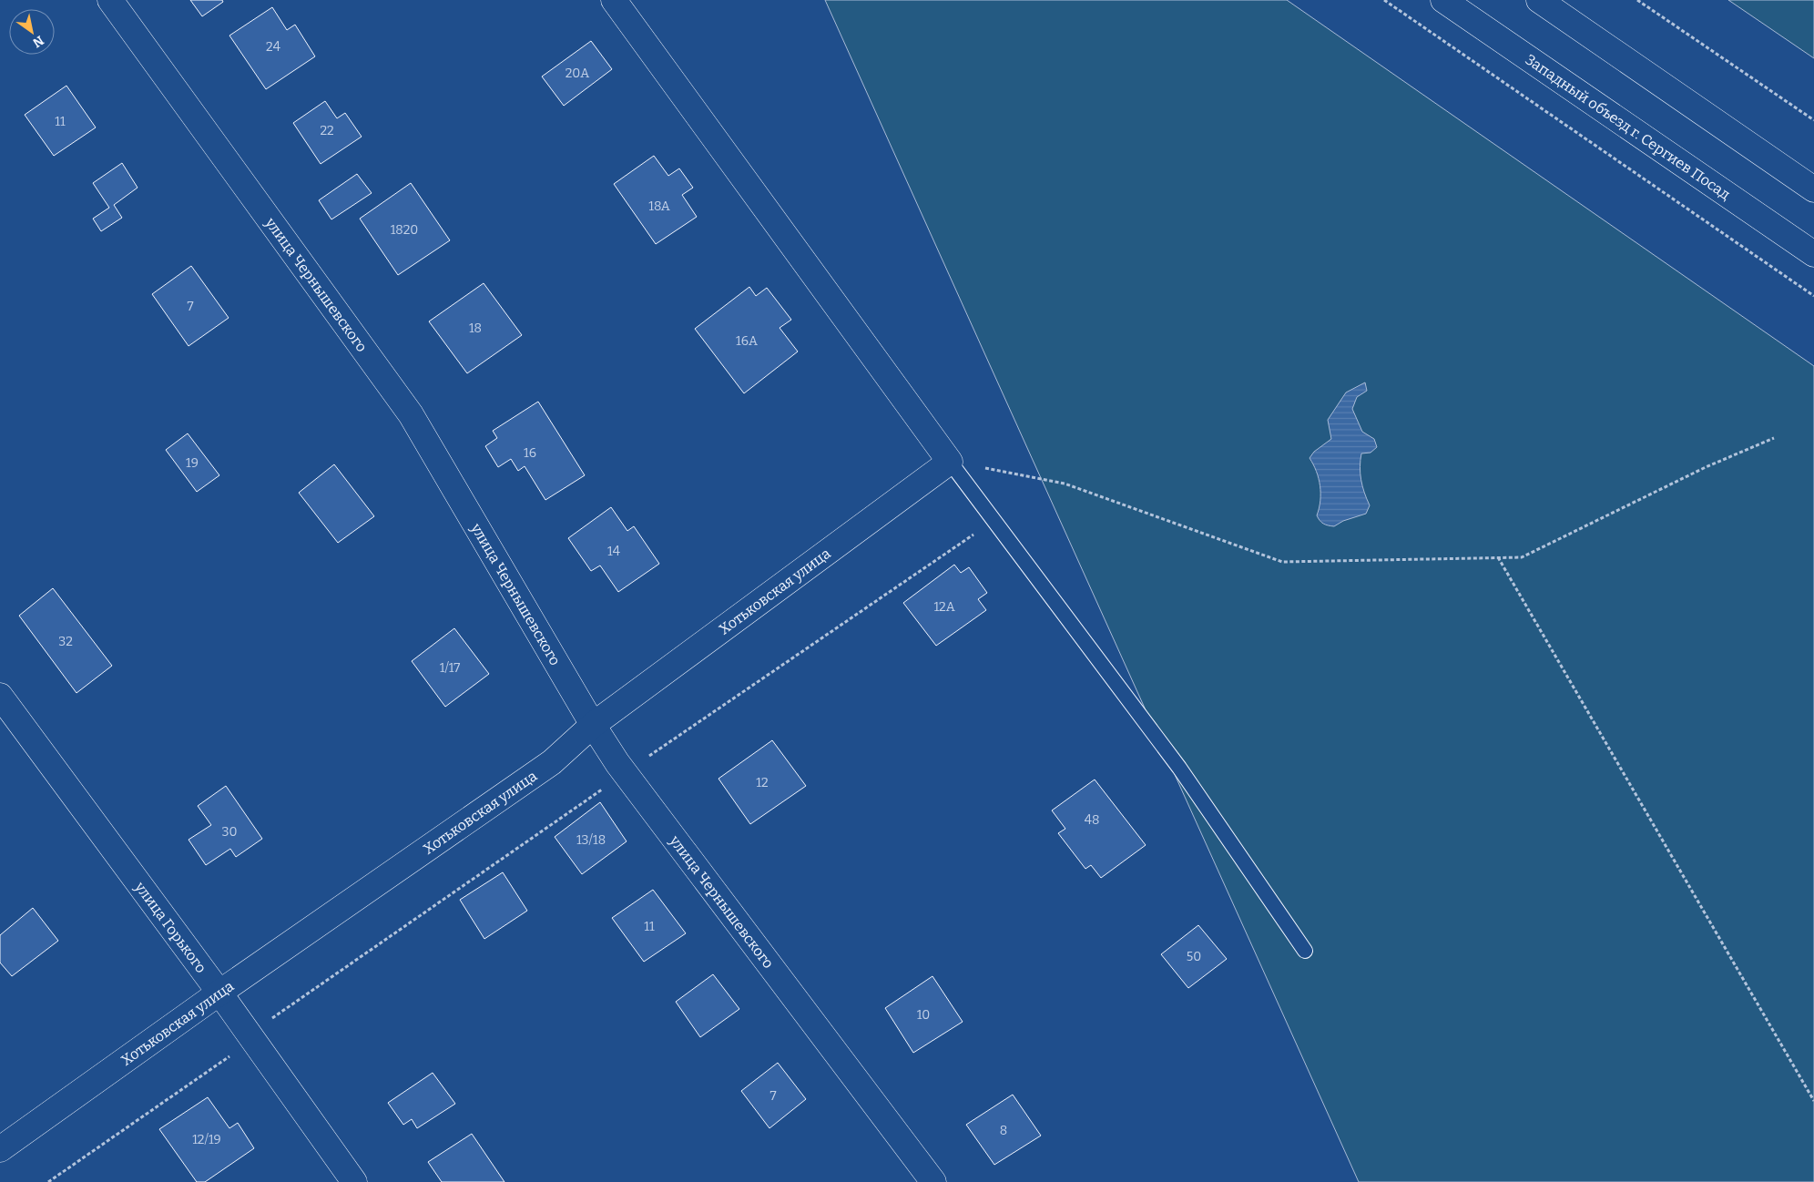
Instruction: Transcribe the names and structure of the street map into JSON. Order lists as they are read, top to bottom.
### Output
{
  "streets": {
    "street": [
      "Западный объезд г. Сергиев Посад",
      "улица Чернышевского",
      "Хотьковская улица",
      "улица Горького"
    ]
  },
  "crossings": [
    ["улица Чернышевского", "Хотьковская улица"],
    ["Хотьковская улица", "улица Горького"]
  ],
  "house_numbers": [
    "24",
    "20А",
    "11",
    "22",
    "18А",
    "1820",
    "7",
    "18",
    "16А",
    "16",
    "19",
    "14",
    "12А",
    "32",
    "1/17",
    "12",
    "48",
    "30",
    "13/18",
    "11",
    "50",
    "10",
    "7",
    "8",
    "12/19"
  ],
  "north": "bottom right"
}
